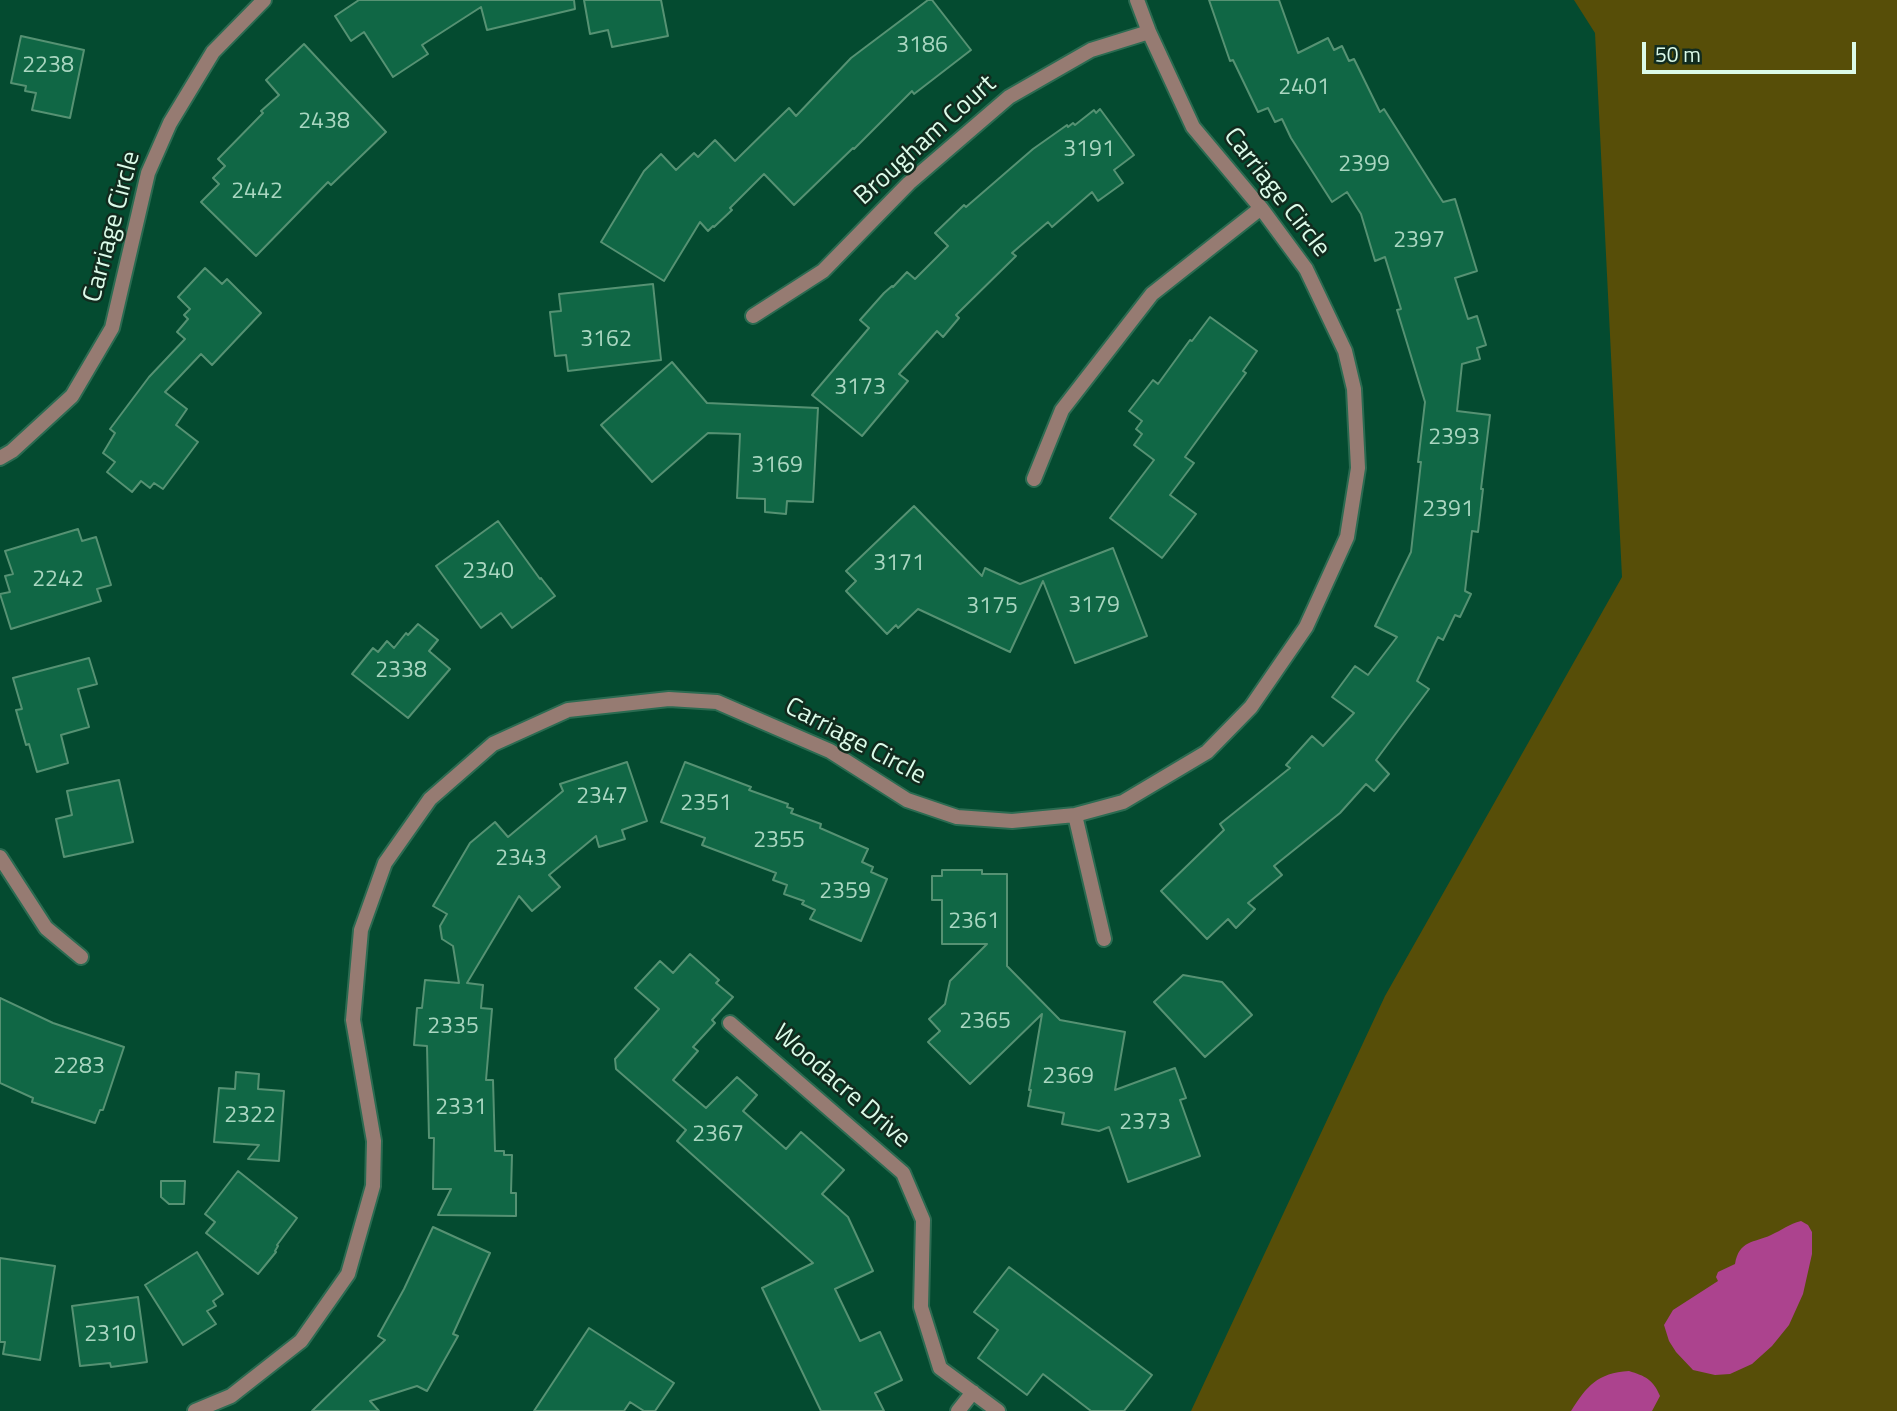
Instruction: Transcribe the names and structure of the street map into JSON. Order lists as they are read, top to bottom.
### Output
{
  "streets": {
    "street": ["Brougham Court", "Carriage Circle", "Woodacre Drive"]
  },
  "crossings": [
    ["Brougham Court", "Carriage Circle"]
  ],
  "house_numbers": [
    "3186",
    "2238",
    "2401",
    "2438",
    "3191",
    "2399",
    "2442",
    "2397",
    "3162",
    "3173",
    "2393",
    "3169",
    "2391",
    "3171",
    "2340",
    "2242",
    "3179",
    "3175",
    "2338",
    "2347",
    "2351",
    "2355",
    "2343",
    "2359",
    "2361",
    "2365",
    "2335",
    "2283",
    "2369",
    "2331",
    "2322",
    "2373",
    "2367",
    "2310"
  ],
  "scale_bar": "50 m"
}
